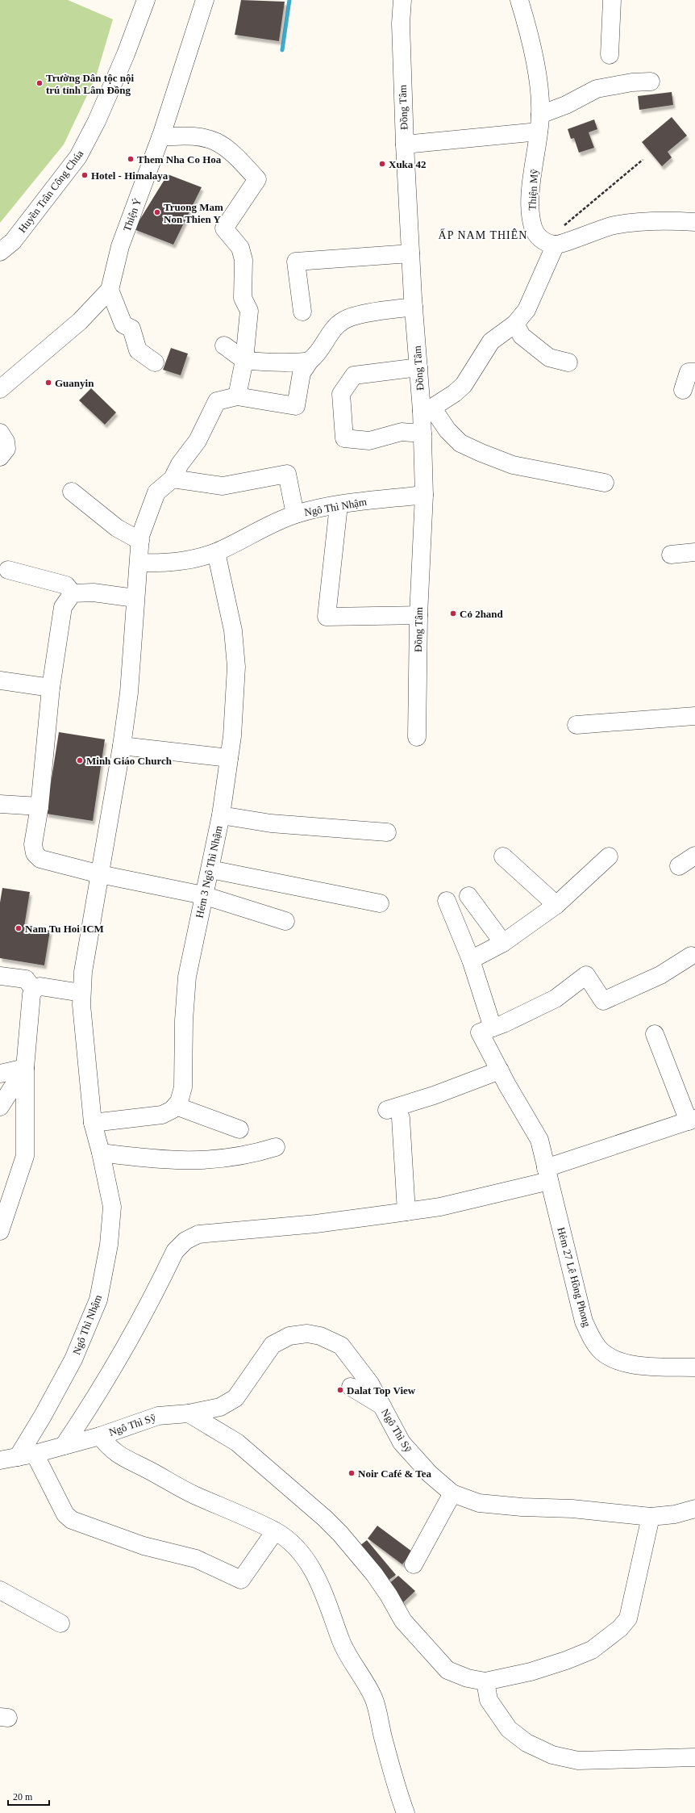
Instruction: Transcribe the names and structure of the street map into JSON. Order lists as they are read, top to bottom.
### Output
{
  "streets": {
    "street": [
      "Đồng Tâm",
      "Thiện Mỹ",
      "Huyền Trân Công Chúa",
      "Thiện Ý",
      "Ngô Thì Nhậm",
      "Hẻm 3 Ngô Thì Nhậm",
      "Hẻm 27 Lê Hồng Phong",
      "Ngô Thì Sỹ"
    ]
  },
  "crossings": [
    ["Đồng Tâm", "Ngô Thì Nhậm"],
    ["Ngô Thì Nhậm", "Hẻm 3 Ngô Thì Nhậm"],
    ["Ngô Thì Nhậm", "Ngô Thì Sỹ"]
  ],
  "districts": ["ẤP NAM THIÊN"],
  "places": [
    "Trường Dân tộc nội trú tỉnh Lâm Đồng",
    "Them Nha Co Hoa",
    "Xuka 42",
    "Hotel - Himalaya",
    "Truong Mam Non Thien Y",
    "Guanyin",
    "Cỏ 2hand",
    "Minh Giáo Church",
    "Nam Tu Hoi ICM",
    "Dalat Top View",
    "Noir Café & Tea"
  ],
  "scale_bar": "20 m"
}
